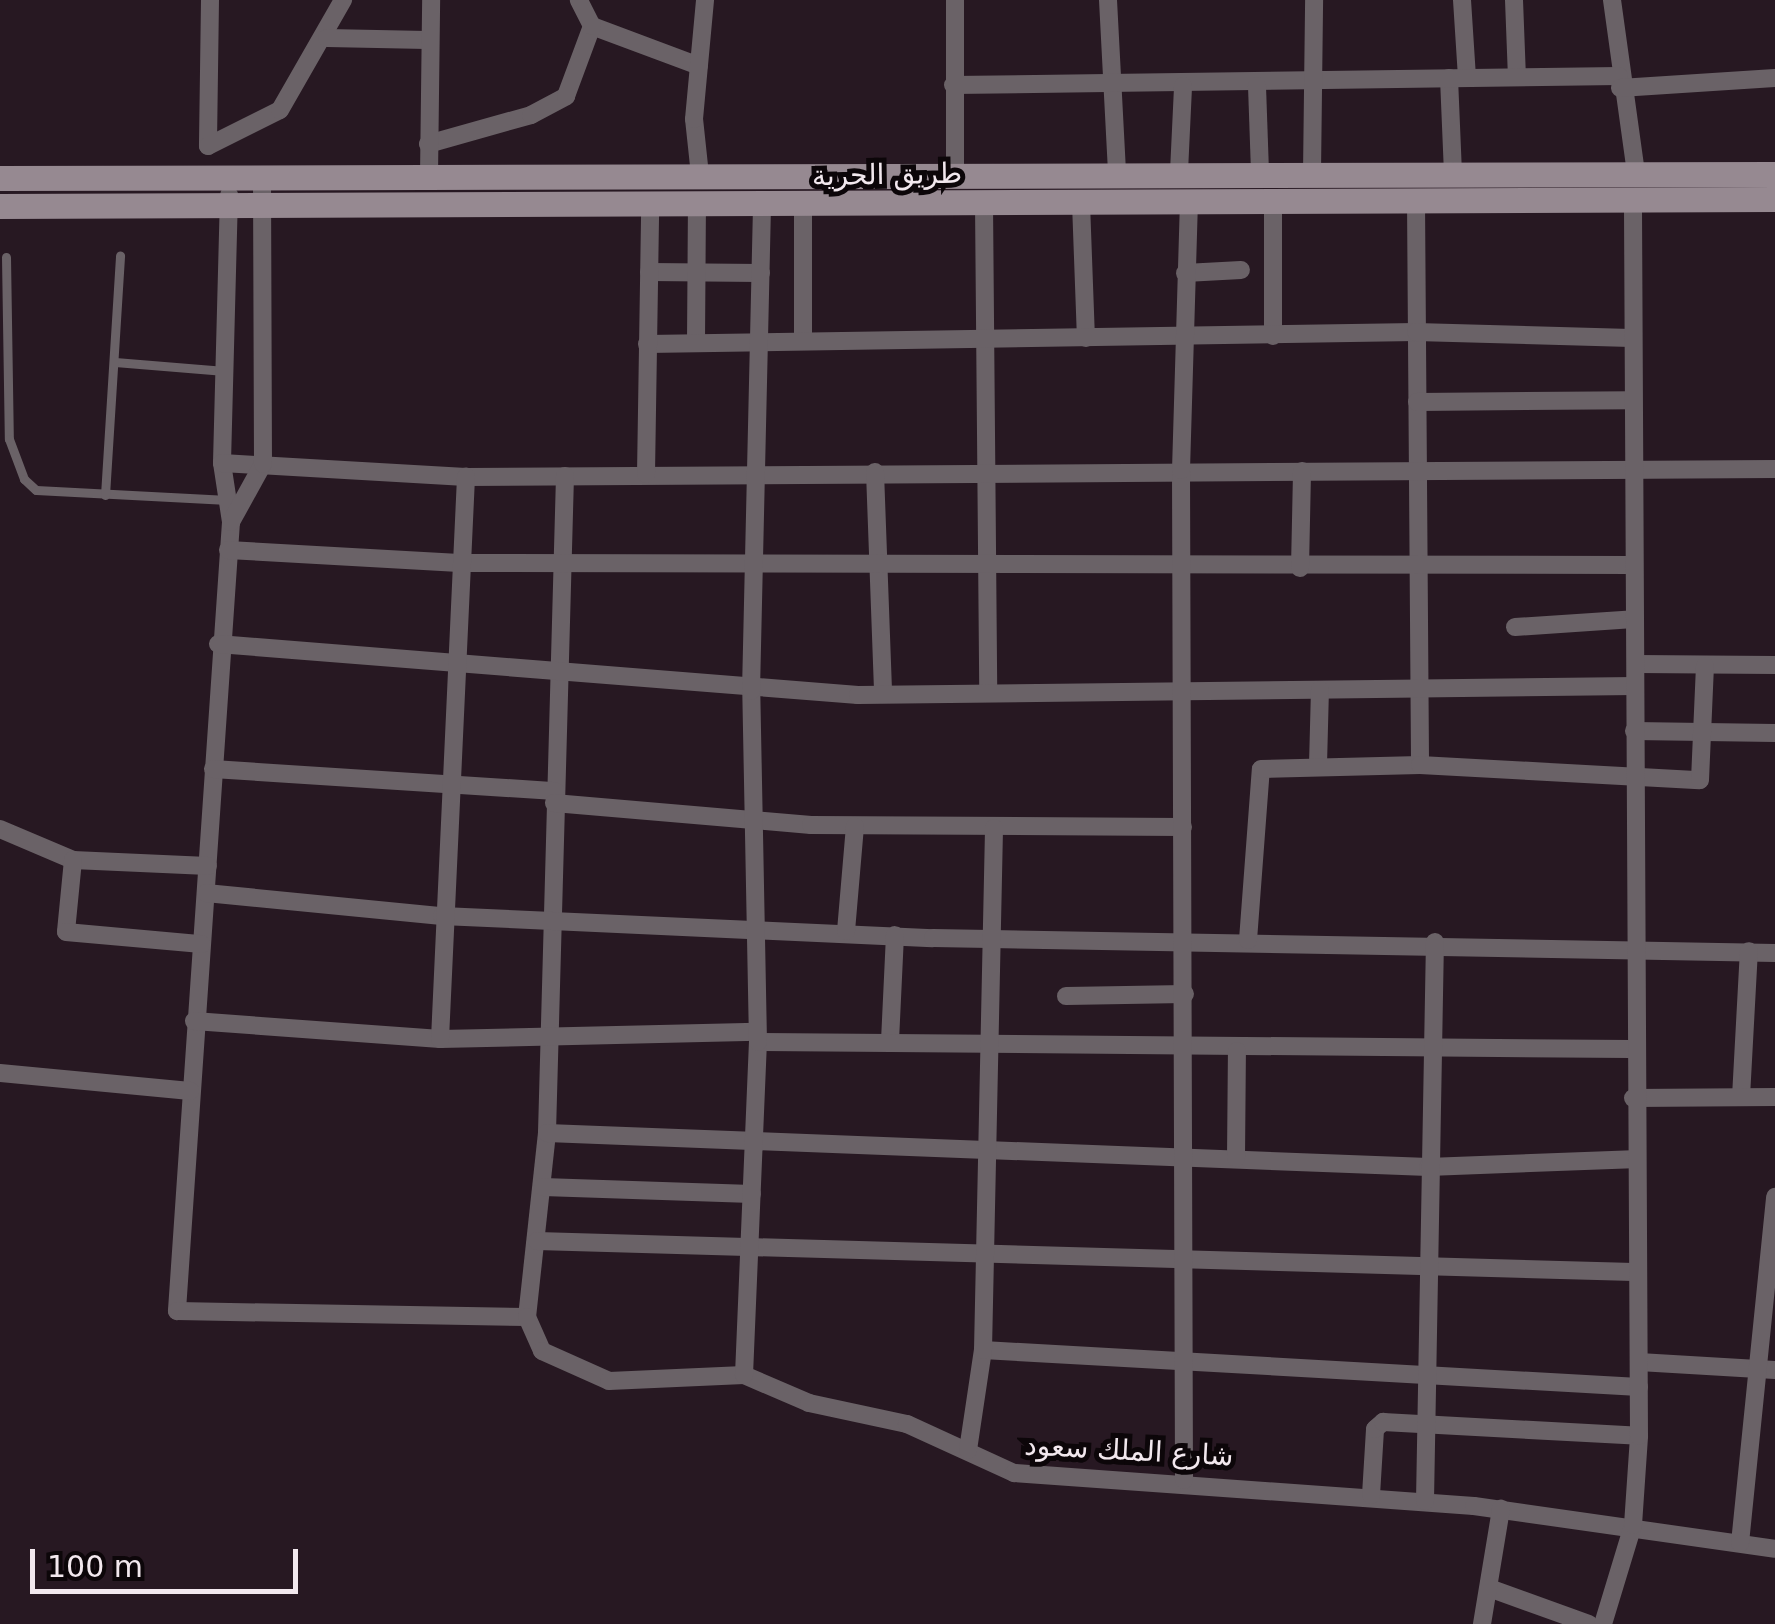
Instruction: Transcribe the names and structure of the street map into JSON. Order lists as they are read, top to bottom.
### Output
{
  "streets": {
    "main road": ["طريق الحرية"],
    "street": ["شارع الملك سعود"]
  },
  "scale_bar": "100 m"
}
